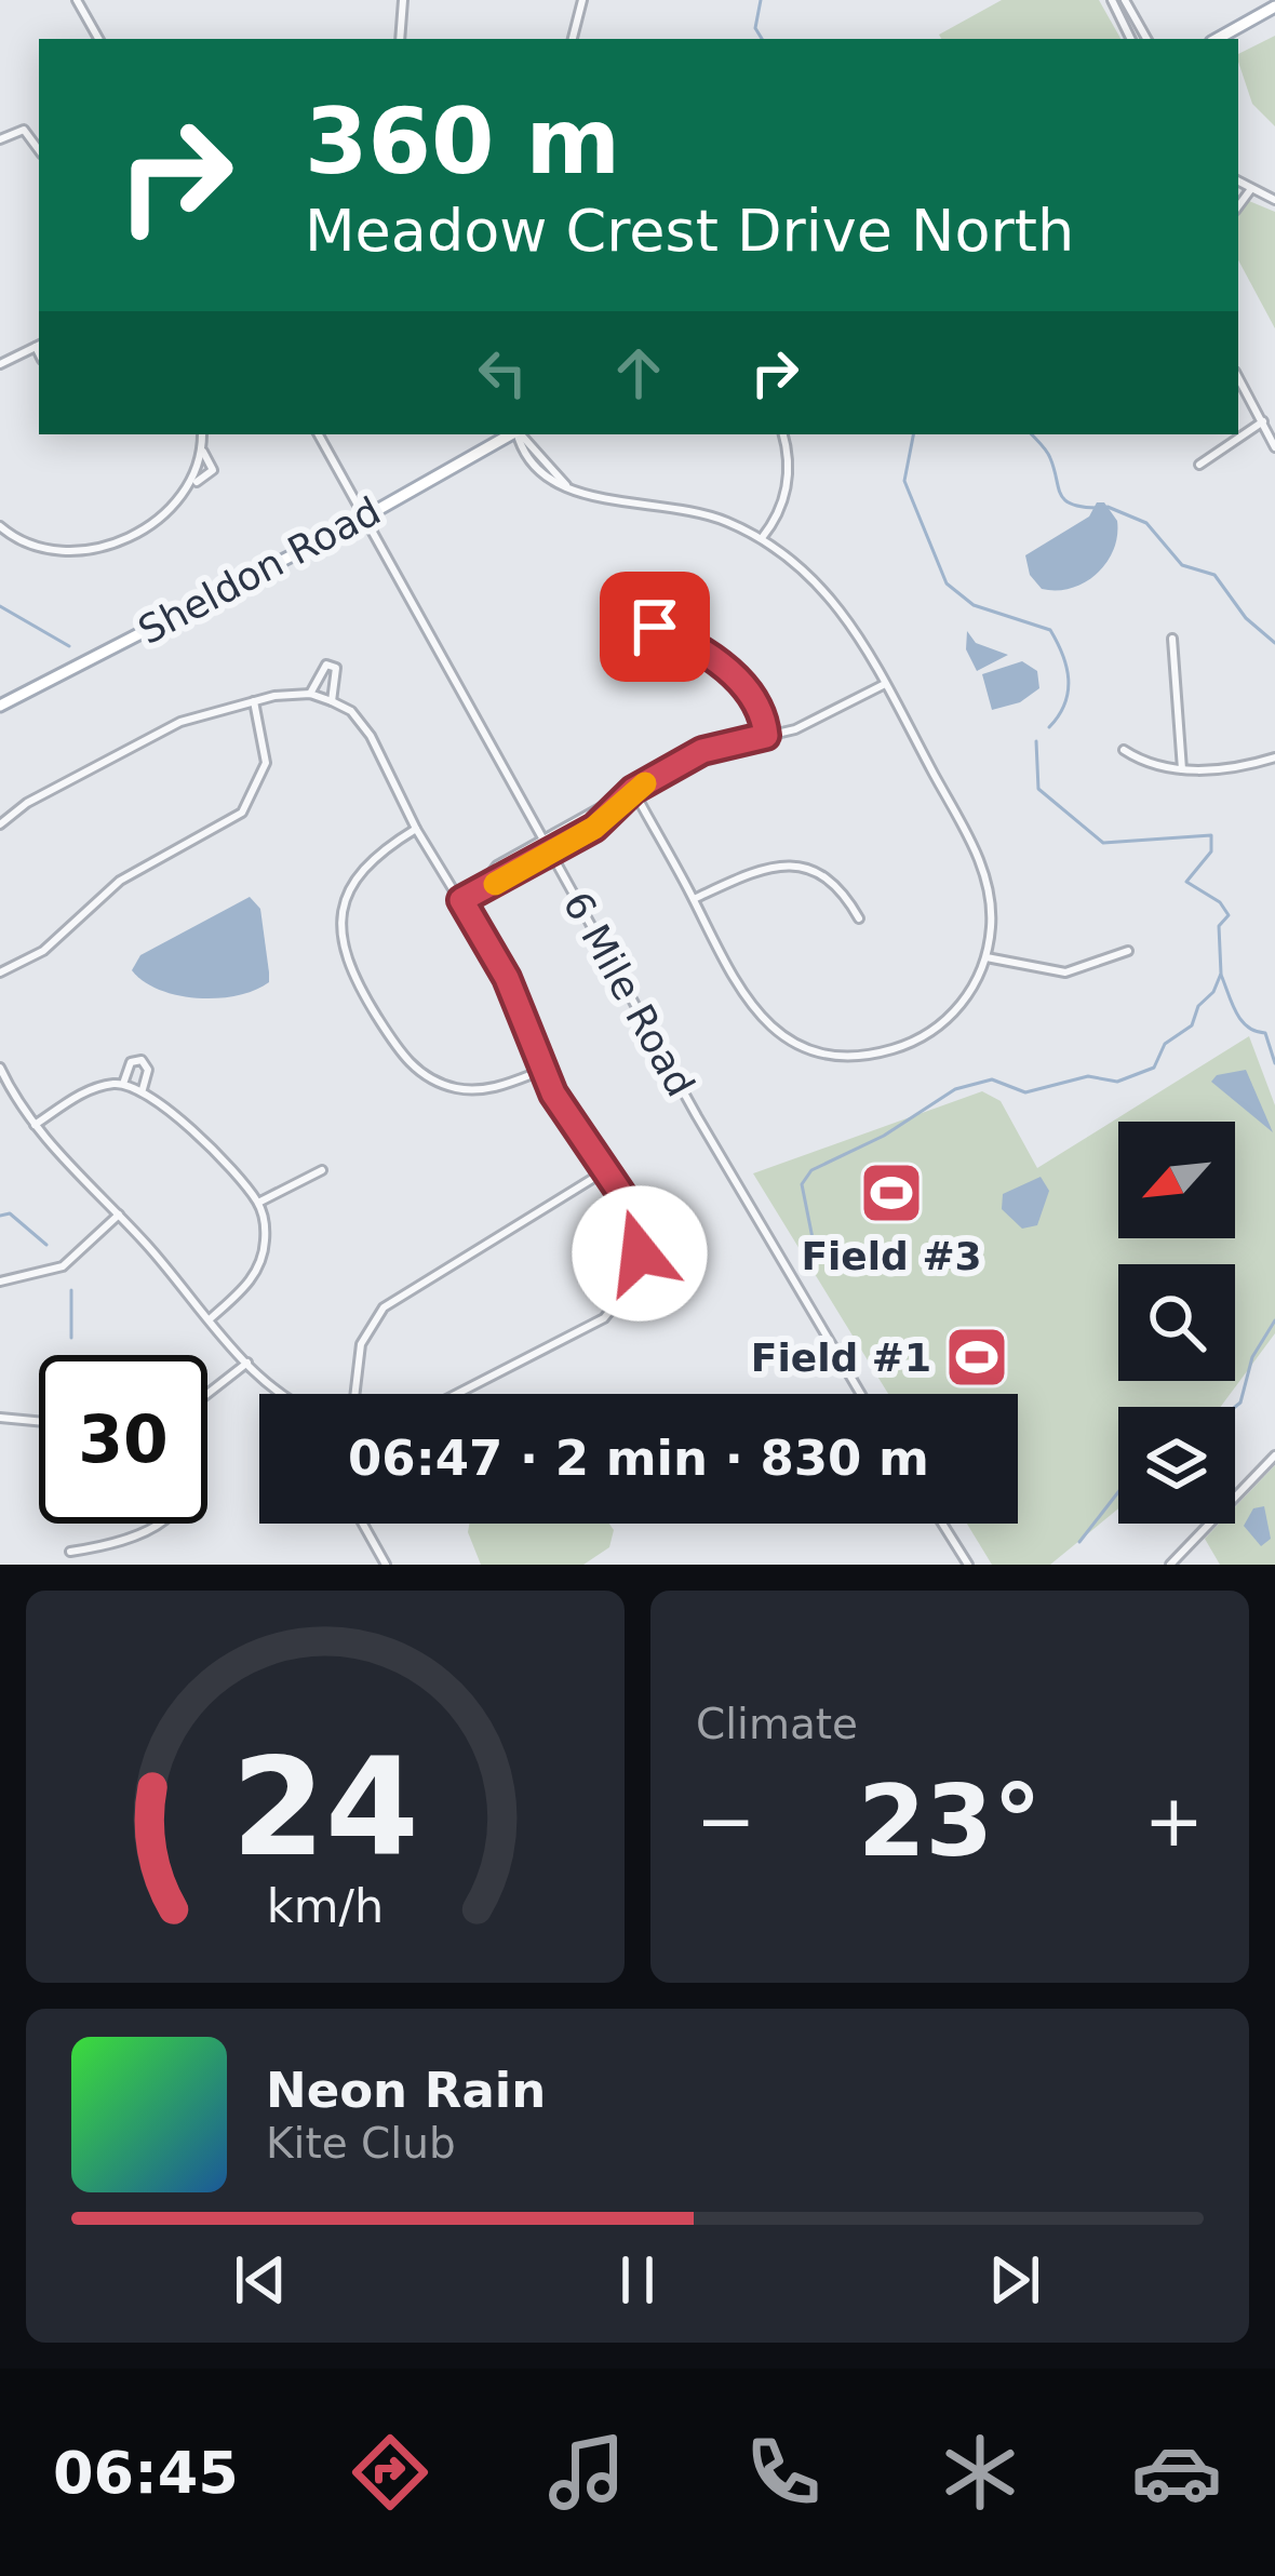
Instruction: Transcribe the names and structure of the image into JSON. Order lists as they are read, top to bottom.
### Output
{
  "streets": {
    "main road": ["Sheldon Road"],
    "street": ["6 Mile Road"]
  },
  "crossings": [
    ["Sheldon Road", "6 Mile Road"]
  ],
  "places": {
    "sports": ["Field #3", "Field #1"]
  },
  "north": "bottom left",
  "page": {
    "turn": ["360 m", "Meadow Crest Drive North"],
    "limit": "30",
    "trip": "06:47 · 2 min · 830 m",
    "tile": "Climate",
    "heat": ["−", "23°", "+"],
    "song": ["Neon Rain", "Kite Club"],
    "tabs": "06:45",
    "gauge": ["24", "km/h"]
  }
}
